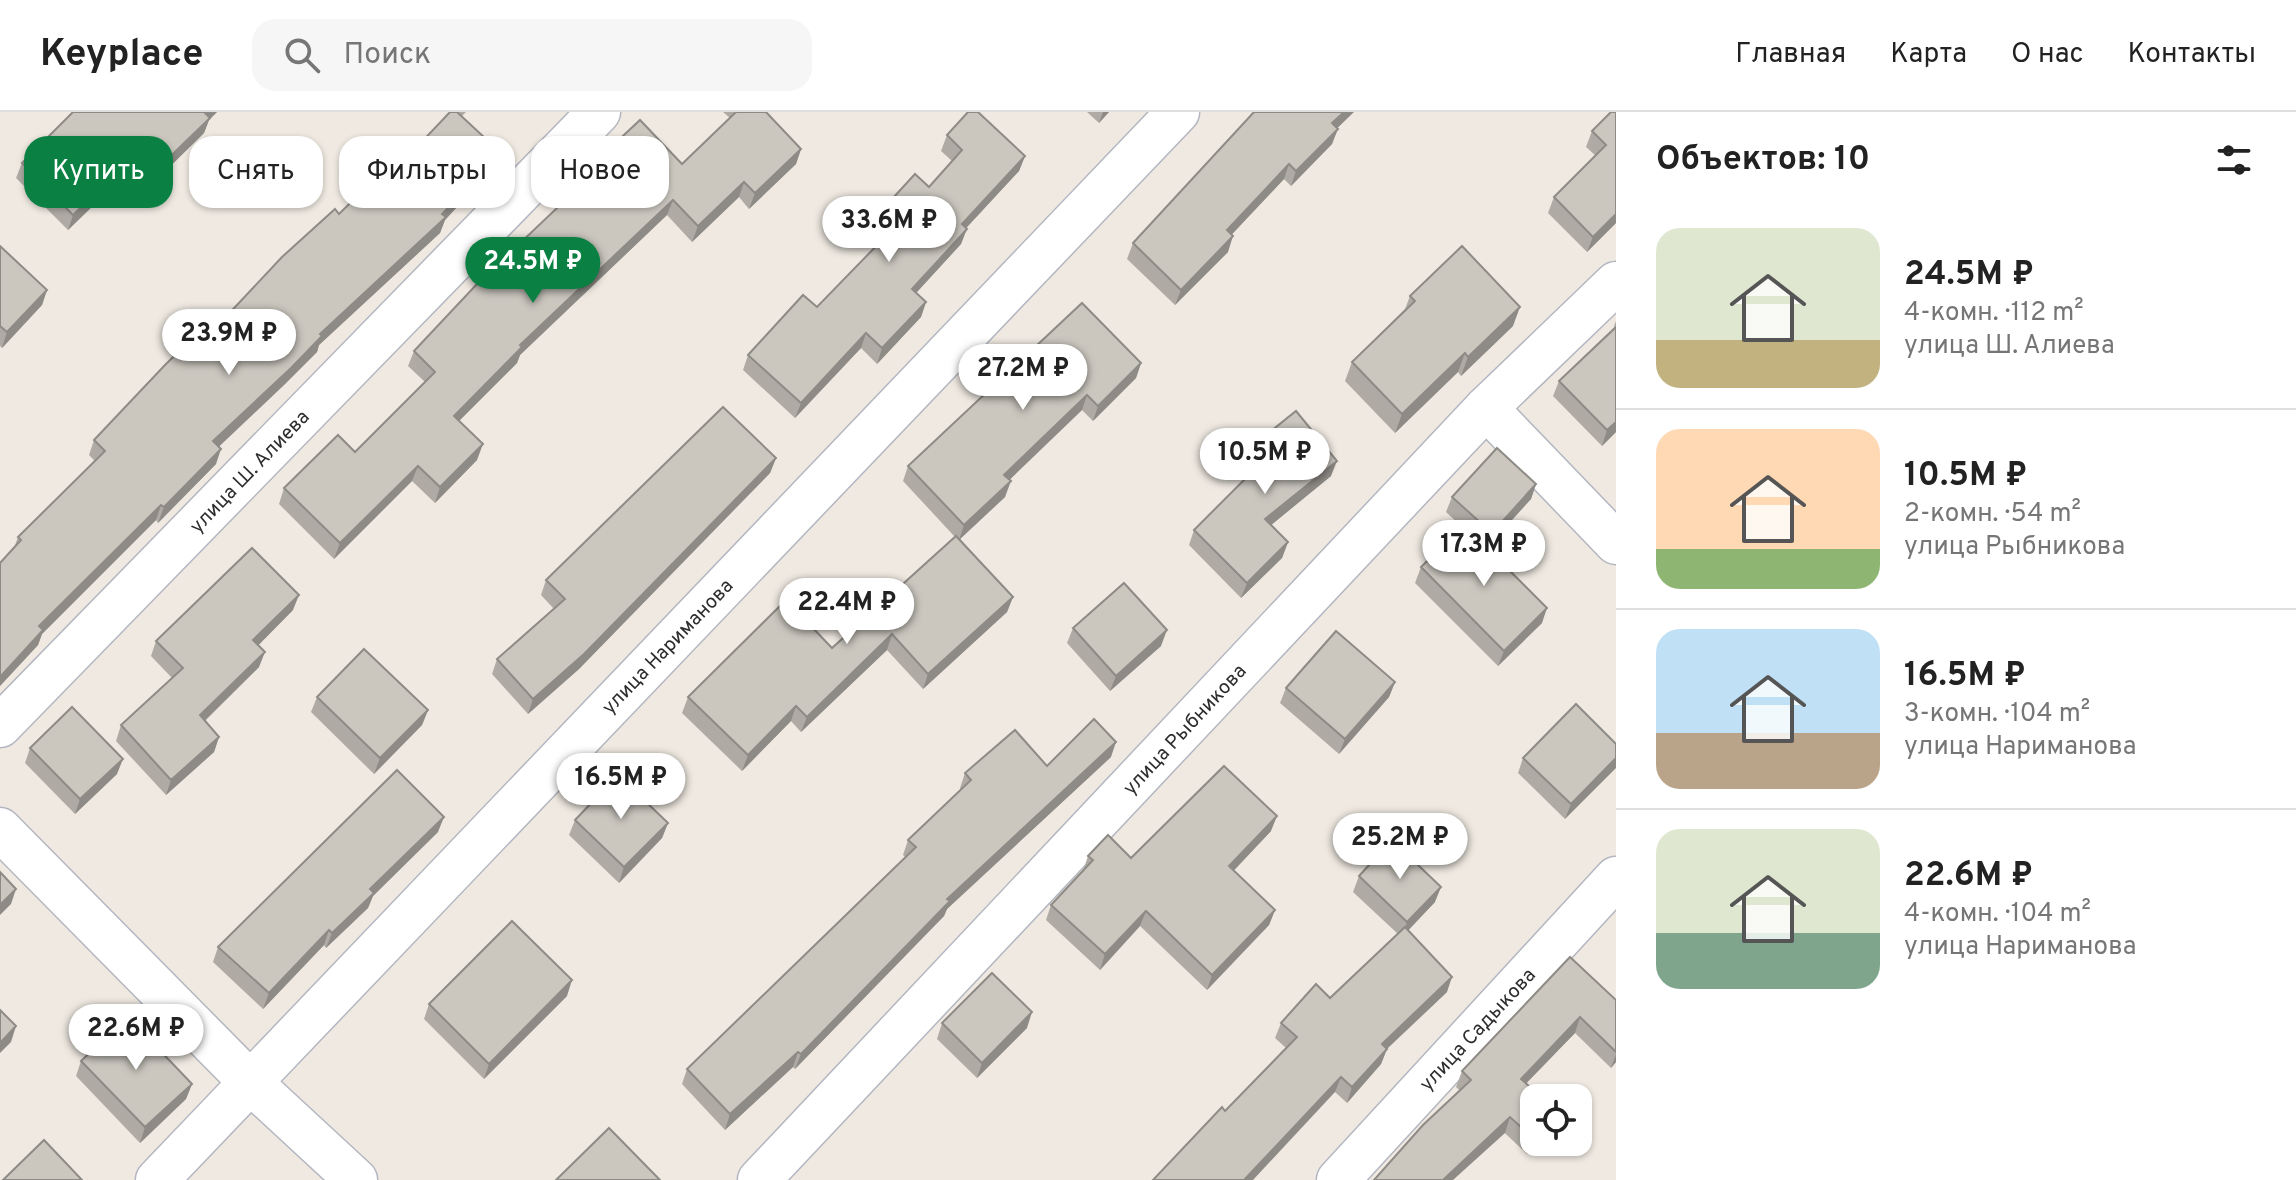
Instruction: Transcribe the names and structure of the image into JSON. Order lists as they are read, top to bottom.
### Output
{
  "streets": {
    "street": [
      "улица Ш. Алиева",
      "улица Нариманова",
      "улица Рыбникова",
      "улица Садыкова"
    ]
  },
  "page": {
    "header": "Keyplace",
    "search": "Поиск",
    "nav": [
      "Главная",
      "Карта",
      "О нас",
      "Контакты"
    ],
    "heading": "Объектов: 10",
    "chip": [
      "Купить",
      "Снять",
      "Фильтры",
      "Новое"
    ],
    "price": [
      "33.6M ₽",
      "24.5M ₽",
      "23.9M ₽",
      "27.2M ₽",
      "10.5M ₽",
      "17.3M ₽",
      "22.4M ₽",
      "16.5M ₽",
      "25.2M ₽",
      "22.6M ₽"
    ],
    "list": [
      {
        "name": "24.5M ₽",
        "note": "4-комн. · 112 m² · улица Ш. Алиева"
      },
      {
        "name": "10.5M ₽",
        "note": "2-комн. · 54 m² · улица Рыбникова"
      },
      {
        "name": "16.5M ₽",
        "note": "3-комн. · 104 m² · улица Нариманова"
      },
      {
        "name": "22.6M ₽",
        "note": "4-комн. · 104 m² · улица Нариманова"
      }
    ]
  }
}
